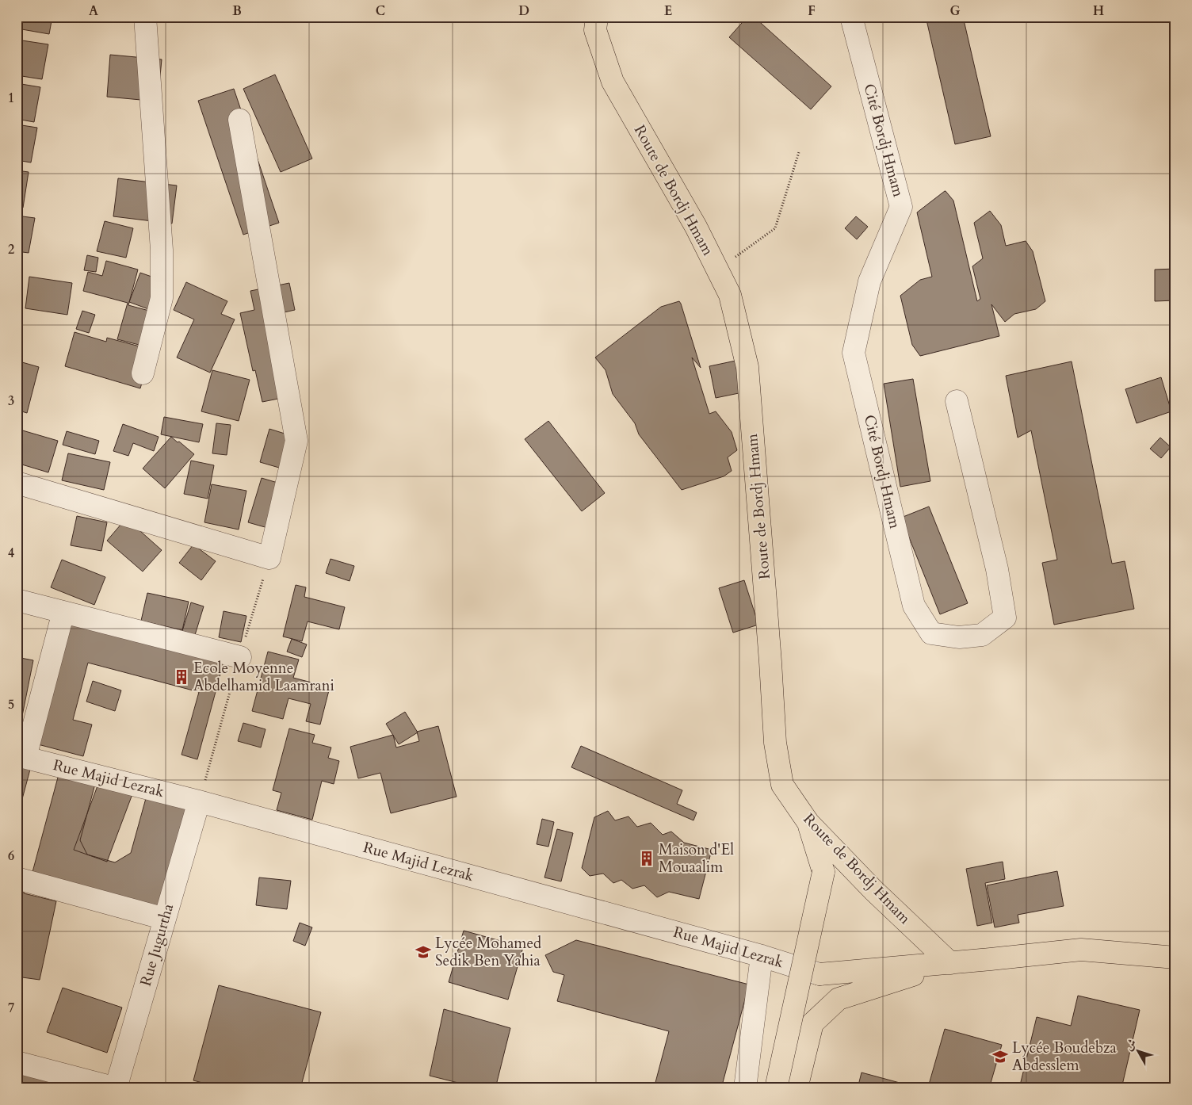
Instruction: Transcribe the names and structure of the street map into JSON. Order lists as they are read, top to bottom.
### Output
{
  "streets": {
    "main road": ["Route de Bordj Hmam"],
    "street": ["Cité Bordj Hmam", "Rue Majid Lezrak", "Rue Jugurtha"]
  },
  "crossings": [
    ["Rue Majid Lezrak", "Rue Jugurtha"]
  ],
  "places": {
    "building": ["Ecole Moyenne Abdelhamid Laamrani", "Maison d'El Mouaalim"],
    "school or university": ["Lycée Mohamed Sedik Ben Yahia", "Lycée Boudebza Abdesslem"]
  },
  "north": "top left",
  "grid": {
    "columns": [
      "A",
      "B",
      "C",
      "D",
      "E",
      "F",
      "G",
      "H"
    ],
    "rows": [
      "1",
      "2",
      "3",
      "4",
      "5",
      "6",
      "7"
    ]
  }
}
